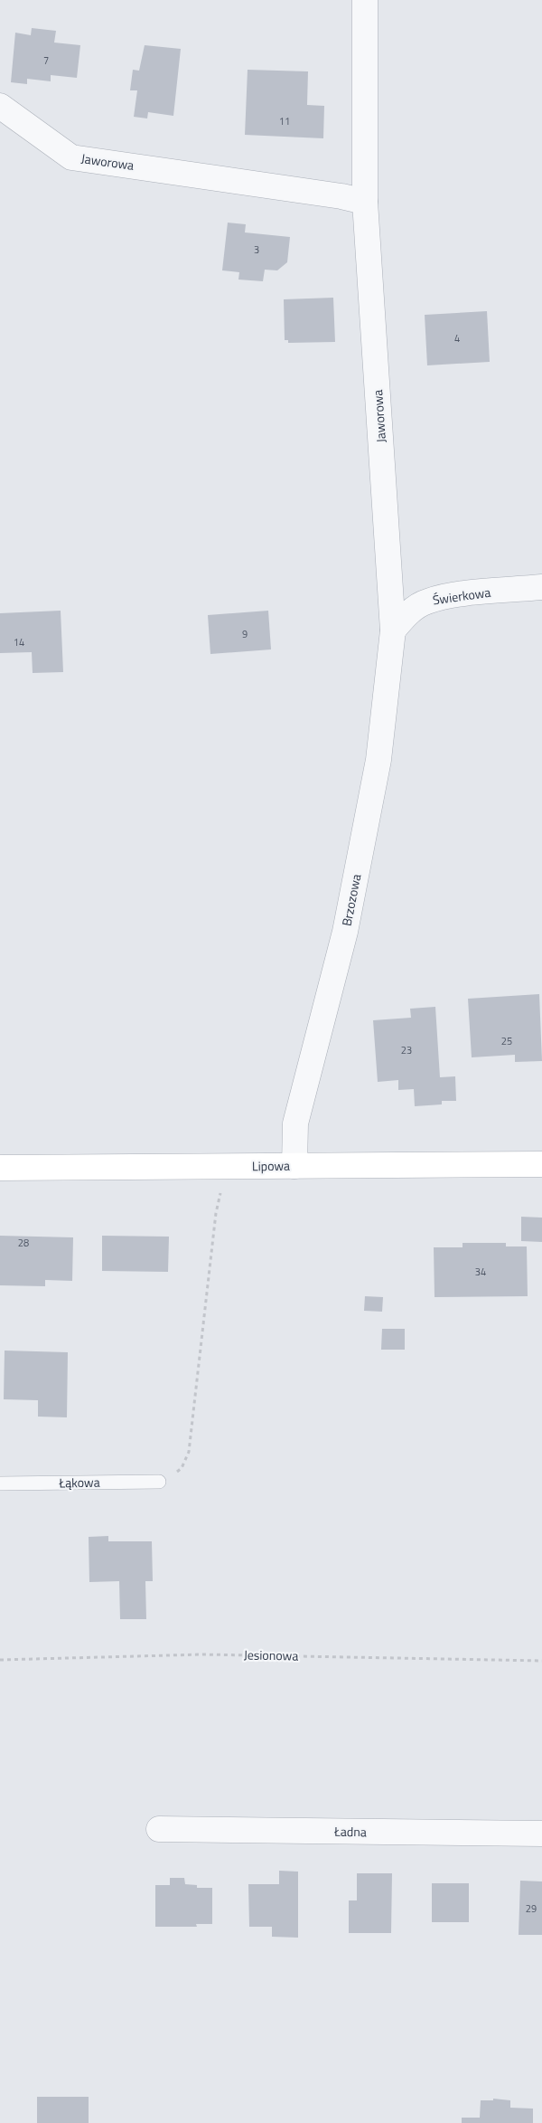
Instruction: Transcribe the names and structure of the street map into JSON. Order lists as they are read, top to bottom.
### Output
{
  "streets": {
    "street": [
      "Jaworowa",
      "Świerkowa",
      "Brzozowa",
      "Lipowa",
      "Ładna"
    ],
    "lane": ["Łąkowa"],
    "path": ["Jesionowa"]
  },
  "crossings": [
    ["Jaworowa", "Świerkowa"],
    ["Jaworowa", "Brzozowa"],
    ["Świerkowa", "Brzozowa"],
    ["Brzozowa", "Lipowa"]
  ],
  "house_numbers": [
    "7",
    "11",
    "3",
    "4",
    "9",
    "14",
    "25",
    "23",
    "28",
    "34",
    "29"
  ]
}
